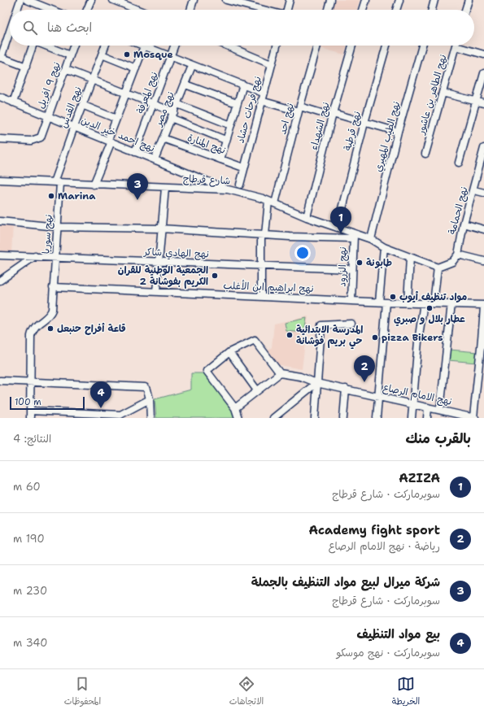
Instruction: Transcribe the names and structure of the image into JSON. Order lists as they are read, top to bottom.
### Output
{
  "streets": {
    "street": [
      "نهج 9 افريل",
      "نهج المعرفة",
      "نهج الطاهر بن عاشور",
      "نهج القدس",
      "نهج مصر",
      "نهج فرحات حشاد",
      "نهج احد",
      "نهج الشهداء",
      "نهج قرطبة",
      "نهج احمد خير الدين",
      "نهج الطيب المهيري",
      "نهج المنارة",
      "شارع قرطاج",
      "نهج الحمامة",
      "نهج سوريا",
      "نهج الهادي شاكر",
      "نهج الزرود",
      "نهج ابراهيم ابن الأغلب",
      "نهج الامام الرصاع"
    ]
  },
  "crossings": [
    ["نهج 9 افريل", "نهج احمد خير الدين"],
    ["نهج المعرفة", "نهج احمد خير الدين"],
    ["نهج القدس", "نهج احمد خير الدين"],
    ["نهج القدس", "شارع قرطاج"],
    ["نهج القدس", "نهج سوريا"],
    ["نهج مصر", "نهج احمد خير الدين"],
    ["نهج مصر", "نهج المنارة"],
    ["نهج فرحات حشاد", "نهج المنارة"],
    ["نهج احد", "شارع قرطاج"],
    ["نهج احد", "نهج الهادي شاكر"],
    ["نهج احد", "نهج ابراهيم ابن الأغلب"],
    ["نهج الشهداء", "شارع قرطاج"],
    ["نهج قرطبة", "شارع قرطاج"],
    ["نهج احمد خير الدين", "شارع قرطاج"],
    ["نهج الطيب المهيري", "شارع قرطاج"],
    ["شارع قرطاج", "نهج سوريا"],
    ["شارع قرطاج", "نهج الزرود"],
    ["نهج سوريا", "نهج الهادي شاكر"],
    ["نهج سوريا", "نهج ابراهيم ابن الأغلب"],
    ["نهج الهادي شاكر", "نهج الزرود"],
    ["نهج الزرود", "نهج ابراهيم ابن الأغلب"]
  ],
  "places": [
    "Mosque",
    "Marina",
    "طابونة",
    "الجمعية الوطنية للقران الكريم بفوشانة 2",
    "مواد تنظيف أيوب",
    "عطار بلال و صبري",
    "قاعة أفراح حنبعل",
    "المدرسة الابتدائية حي بريم فوشانة",
    "pizza Bikers"
  ],
  "scale_bar": "100 m",
  "page": {
    "search": "ابحث هنا",
    "pins": [
      "3",
      "1",
      "2",
      "4"
    ],
    "scale": "100 m",
    "heading": ["بالقرب منك", "النتائج: 4"],
    "list": [
      {
        "mark": "1",
        "name": "AZIZA",
        "note": "سوبرماركت · شارع قرطاج",
        "value": "60 m"
      },
      {
        "mark": "2",
        "name": "Academy fight sport",
        "note": "رياضة · نهج الامام الرصاع",
        "value": "190 m"
      },
      {
        "mark": "3",
        "name": "شركة ميرال لبيع مواد التنظيف بالجملة",
        "note": "سوبرماركت · شارع قرطاج",
        "value": "230 m"
      },
      {
        "mark": "4",
        "name": "بيع مواد التنظيف",
        "note": "سوبرماركت · نهج موسكو",
        "value": "340 m"
      }
    ],
    "nav": ["الخريطة", "الاتجاهات", "المحفوظات"]
  }
}
